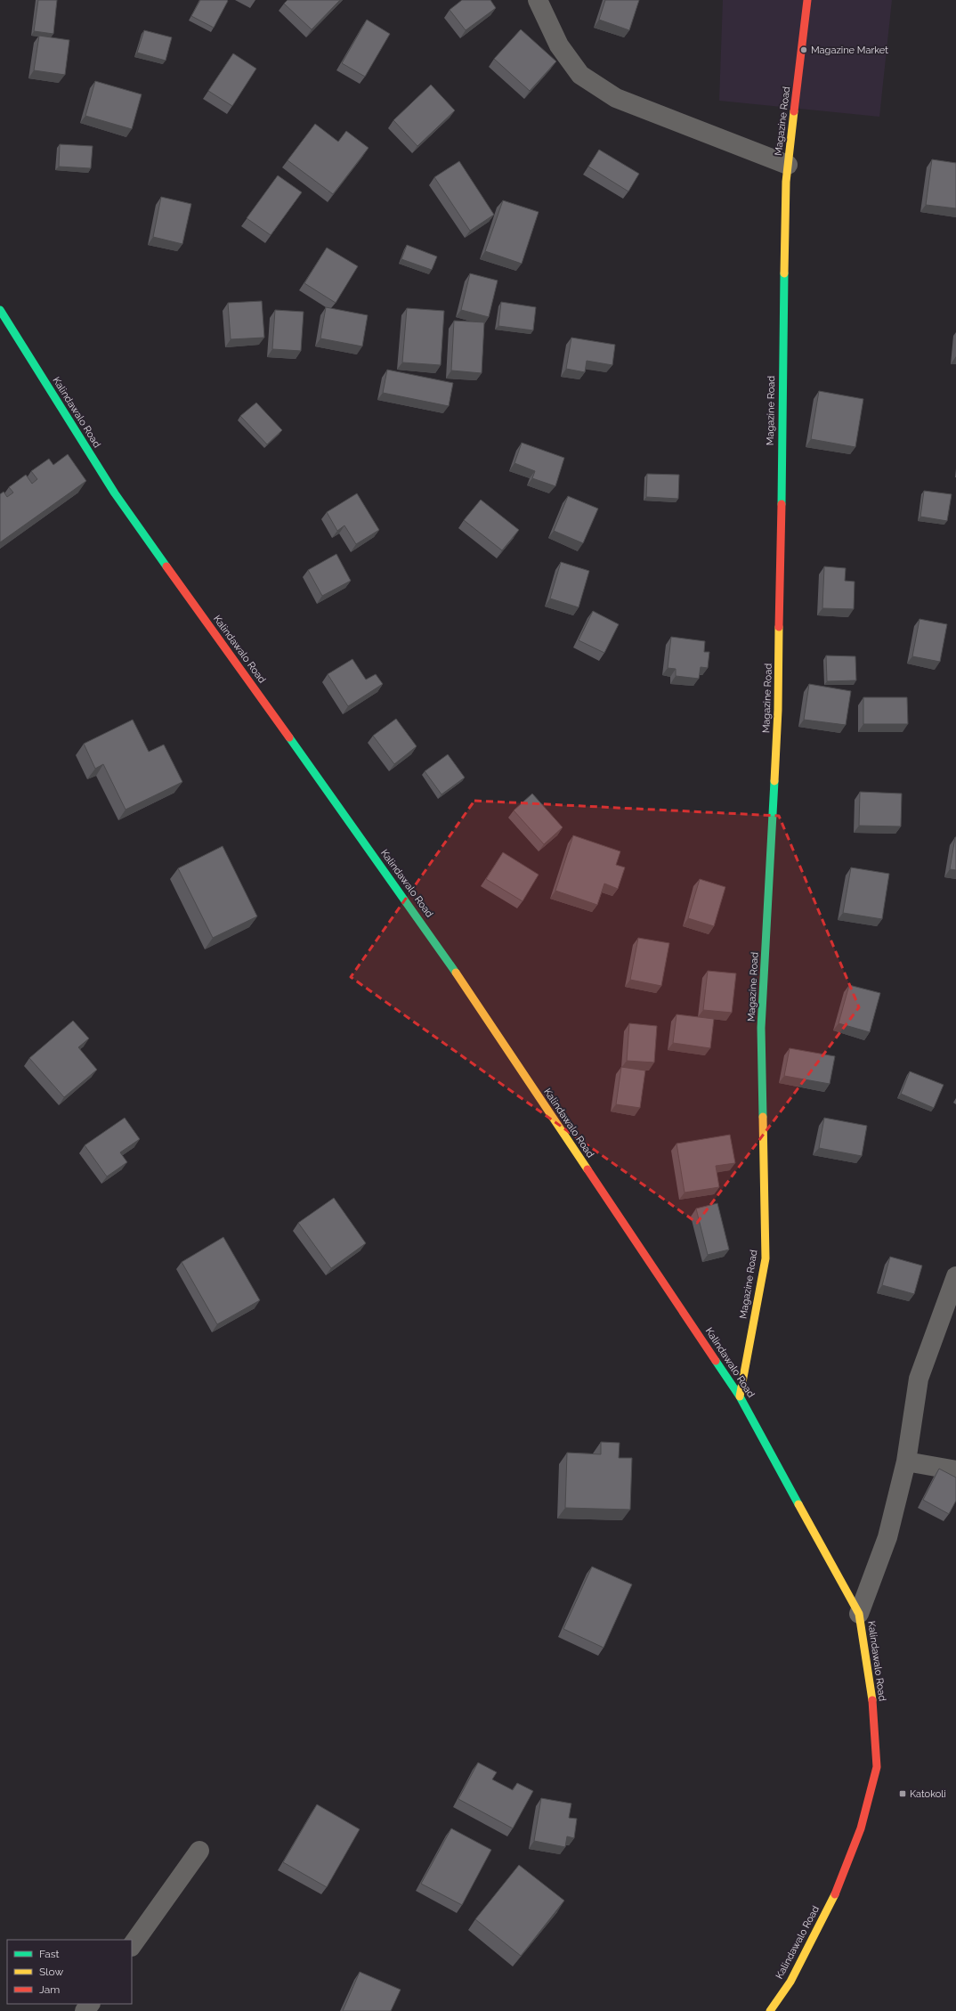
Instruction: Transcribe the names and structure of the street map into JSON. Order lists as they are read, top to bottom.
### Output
{
  "streets": {
    "street": ["Magazine Road", "Kalindawalo Road"]
  },
  "crossings": [
    ["Magazine Road", "Kalindawalo Road"]
  ],
  "places": {
    "other": ["Magazine Market"],
    "transit": ["Katokoli"]
  },
  "legend": ["Fast", "Slow", "Jam"]
}
